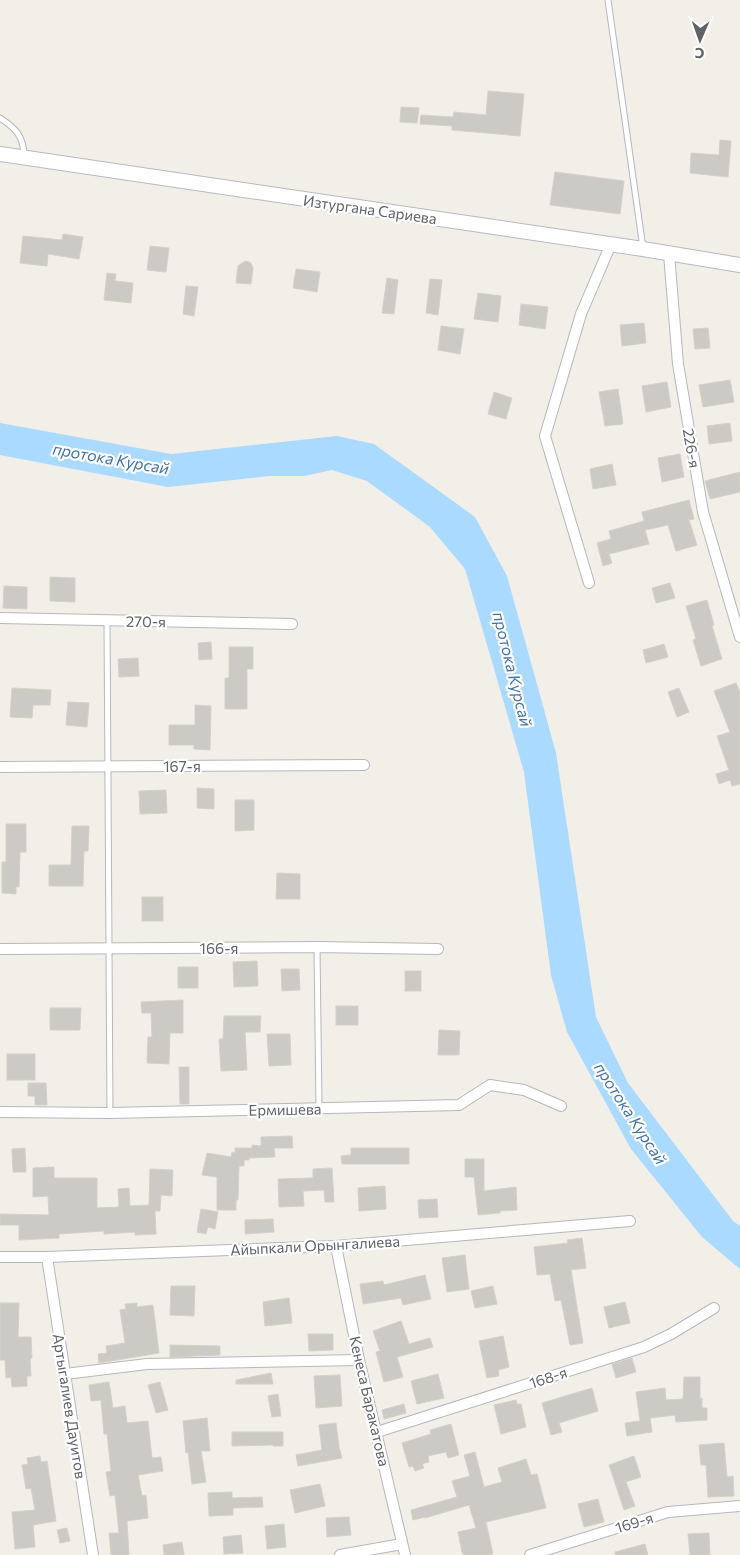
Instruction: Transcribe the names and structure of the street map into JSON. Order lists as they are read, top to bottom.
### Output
{
  "streets": {
    "street": [
      "Изтургана Сариева",
      "226-я",
      "270-я",
      "167-я",
      "166-я",
      "Ермишева",
      "Айыпкали Орынгалиева",
      "168-я",
      "Кенеса Баракатова",
      "Артыгалиев Дауитов",
      "169-я"
    ]
  },
  "crossings": [
    ["Изтургана Сариева", "226-я"],
    ["Айыпкали Орынгалиева", "Кенеса Баракатова"],
    ["Айыпкали Орынгалиева", "Артыгалиев Дауитов"],
    ["168-я", "Кенеса Баракатова"]
  ],
  "water": ["протока Курсай"],
  "north": "bottom"
}
